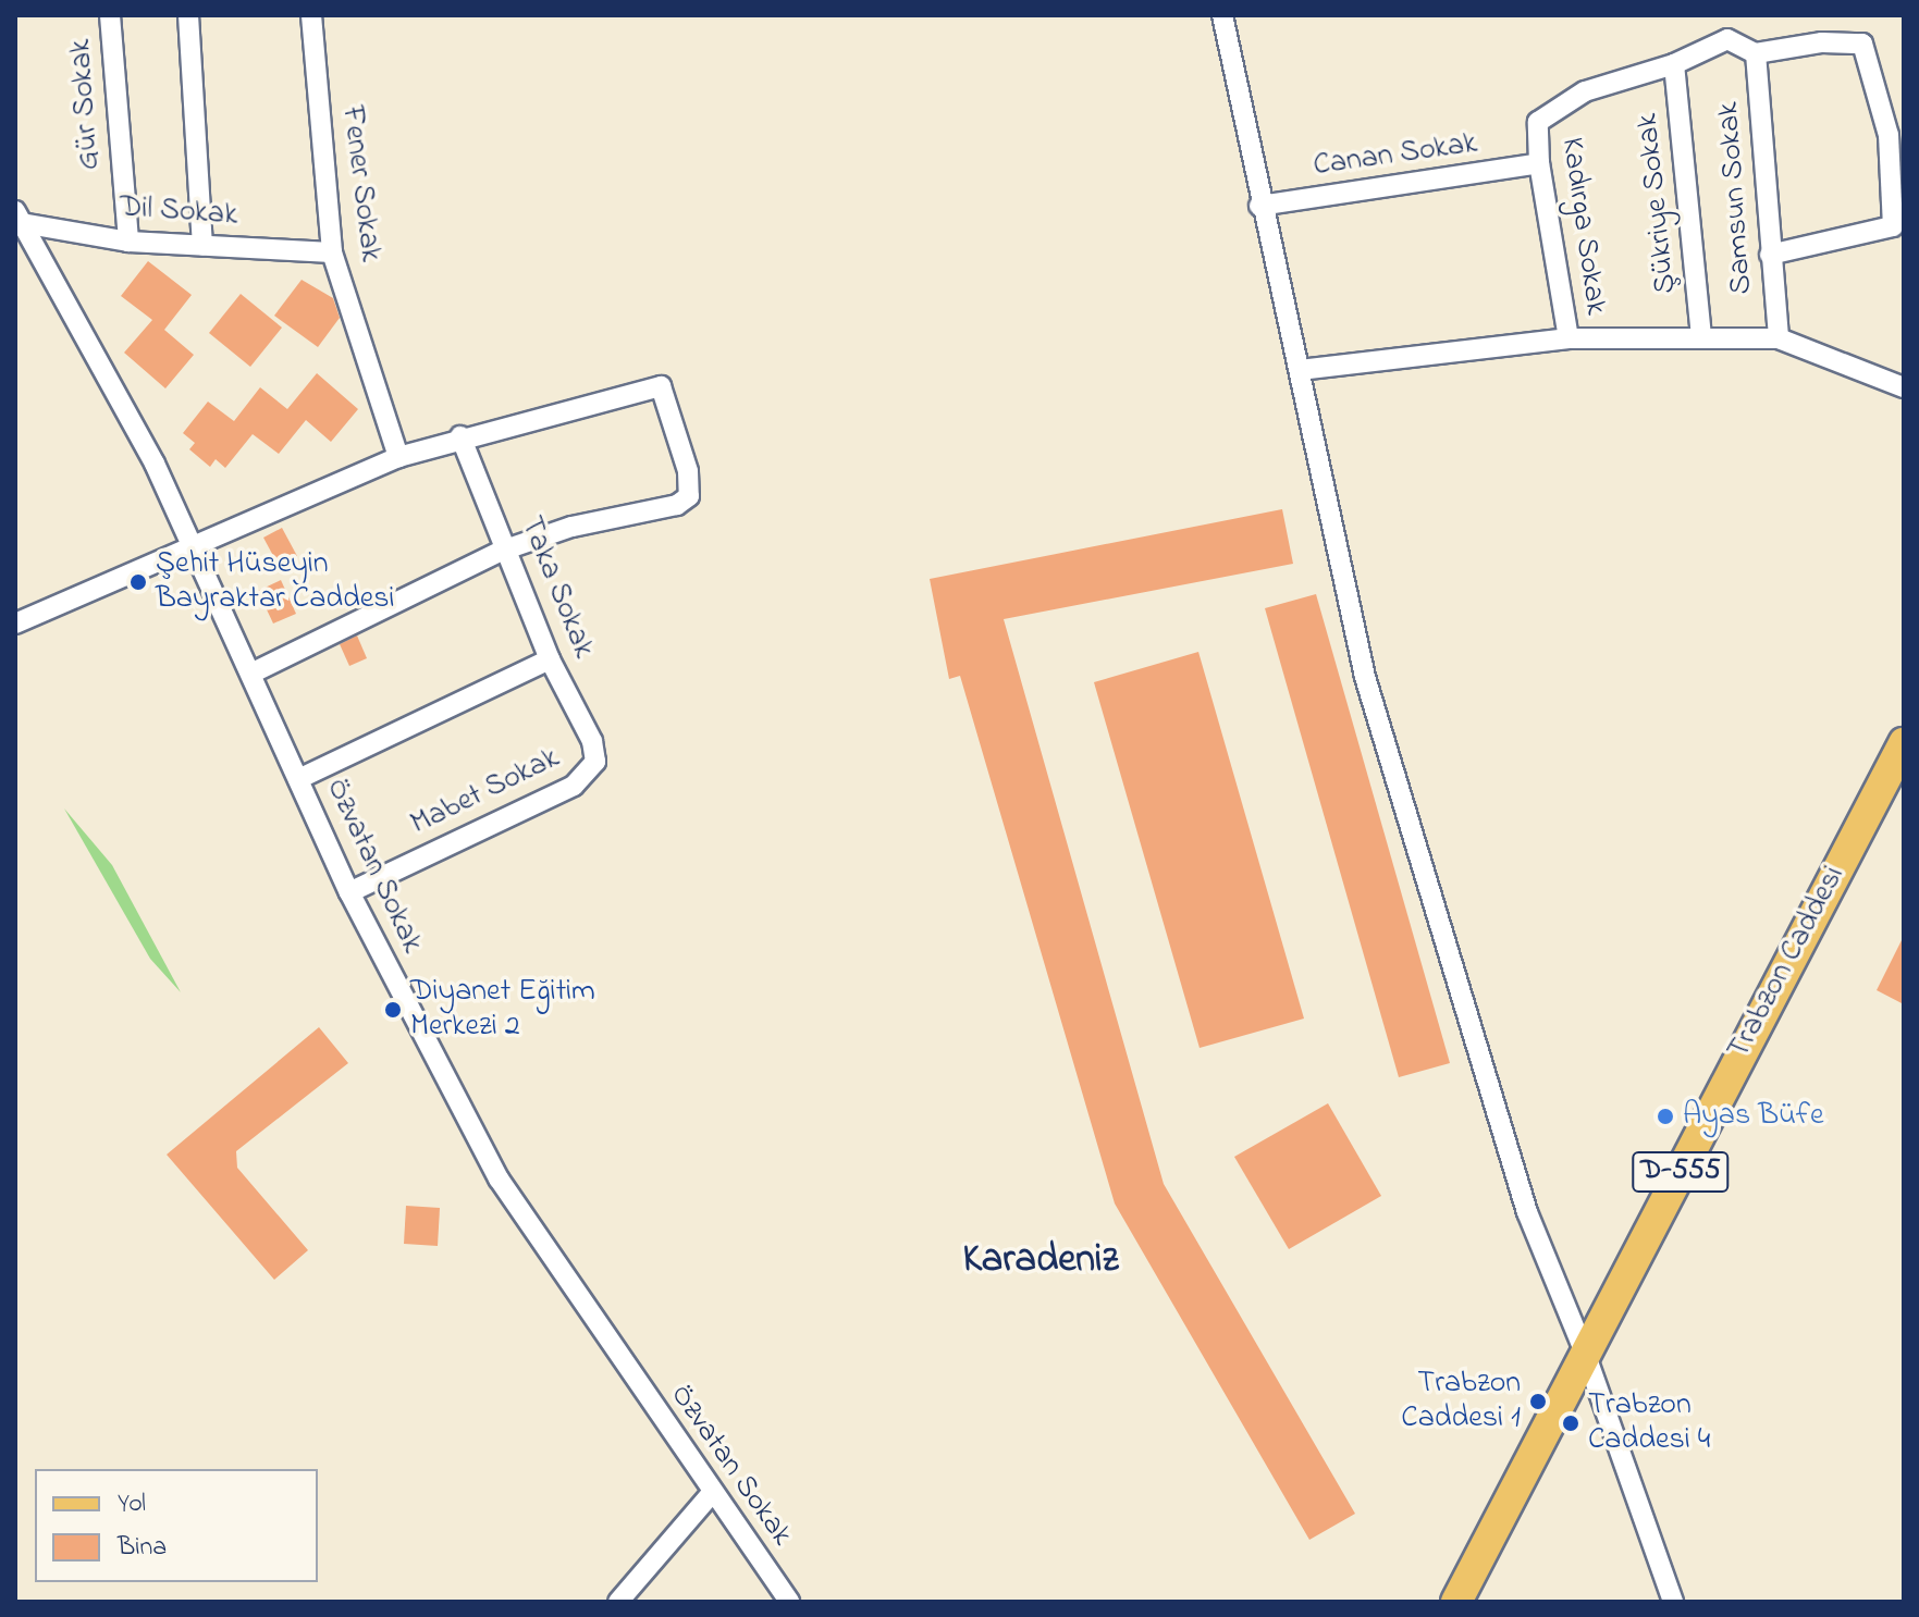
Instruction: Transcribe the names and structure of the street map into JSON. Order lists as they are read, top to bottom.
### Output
{
  "streets": {
    "main road": ["Trabzon Caddesi", "D-555"],
    "street": [
      "Gür Sokak",
      "Canan Sokak",
      "Fener Sokak",
      "Samsun Sokak",
      "Şükriye Sokak",
      "Dil Sokak",
      "Kadırga Sokak",
      "Taka Sokak",
      "Mabet Sokak",
      "Özvatan Sokak"
    ]
  },
  "crossings": [
    ["Gür Sokak", "Dil Sokak"],
    ["Canan Sokak", "Kadırga Sokak"],
    ["Fener Sokak", "Dil Sokak"],
    ["Şükriye Sokak", "Kadırga Sokak"],
    ["Dil Sokak", "Özvatan Sokak"],
    ["Taka Sokak", "Mabet Sokak"],
    ["Mabet Sokak", "Özvatan Sokak"]
  ],
  "districts": ["Karadeniz"],
  "places": [
    "Şehit Hüseyin Bayraktar Caddesi",
    "Diyanet Eğitim Merkezi 2",
    "Ayas Büfe",
    "Trabzon Caddesi 1",
    "Trabzon Caddesi 4"
  ],
  "legend": ["Yol", "Bina"]
}
